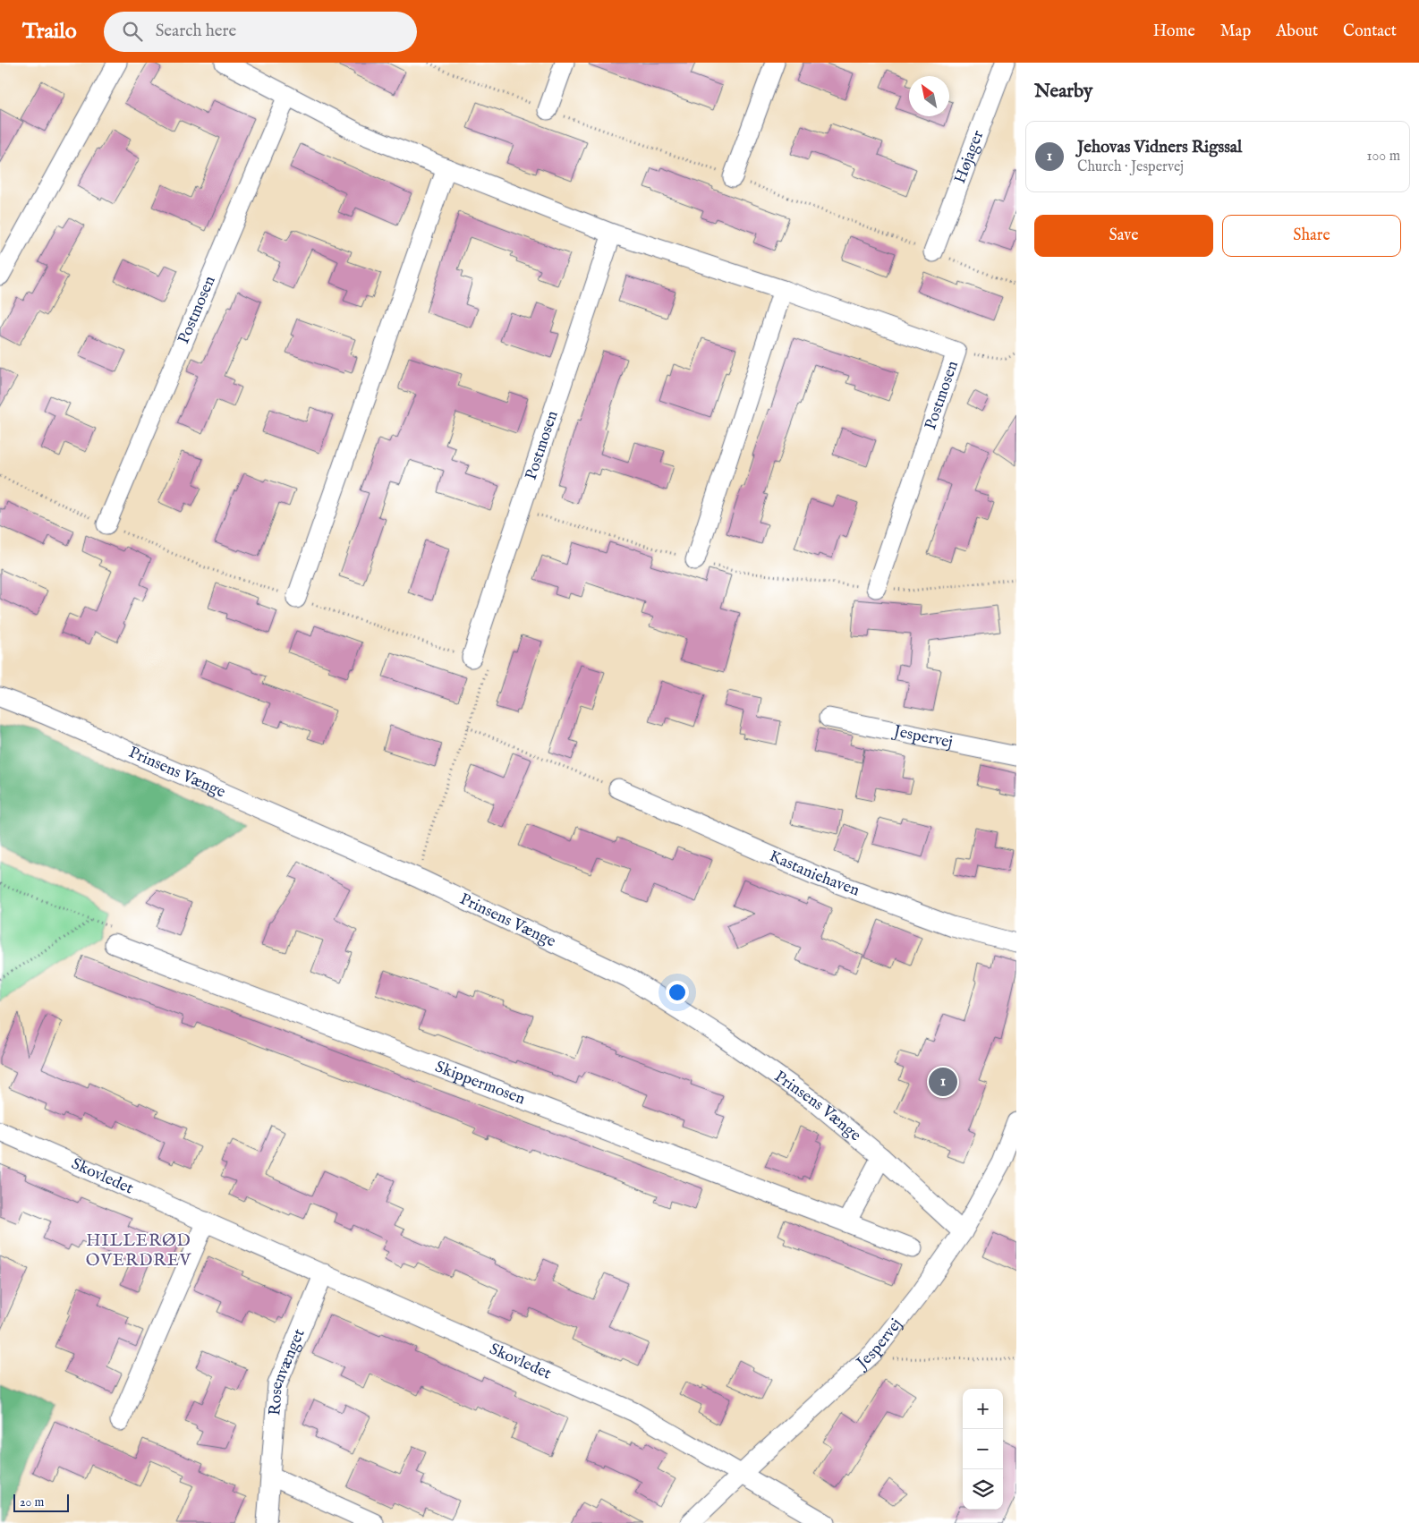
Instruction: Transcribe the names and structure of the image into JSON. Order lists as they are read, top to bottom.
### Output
{
  "streets": {
    "street": [
      "Højager",
      "Postmosen",
      "Jespervej",
      "Prinsens Vænge",
      "Kastaniehaven",
      "Skippermosen",
      "Skovledet",
      "Rosenvænget"
    ]
  },
  "crossings": [
    ["Jespervej", "Prinsens Vænge"],
    ["Jespervej", "Skovledet"],
    ["Skovledet", "Rosenvænget"]
  ],
  "districts": ["HILLERØD OVERDREV"],
  "scale_bar": "20 m",
  "north": "top left",
  "page": {
    "header": "Trailo",
    "search": "Search here",
    "nav": [
      "Home",
      "Map",
      "About",
      "Contact"
    ],
    "heading": "Nearby",
    "list": [
      {
        "mark": "1",
        "name": "Jehovas Vidners Rigssal",
        "note": "Church · Jespervej",
        "value": "100 m"
      }
    ],
    "buttons": ["Save", "Share"],
    "pins": "1",
    "map_buttons": ["+", "−"],
    "scale": "20 m"
  }
}
